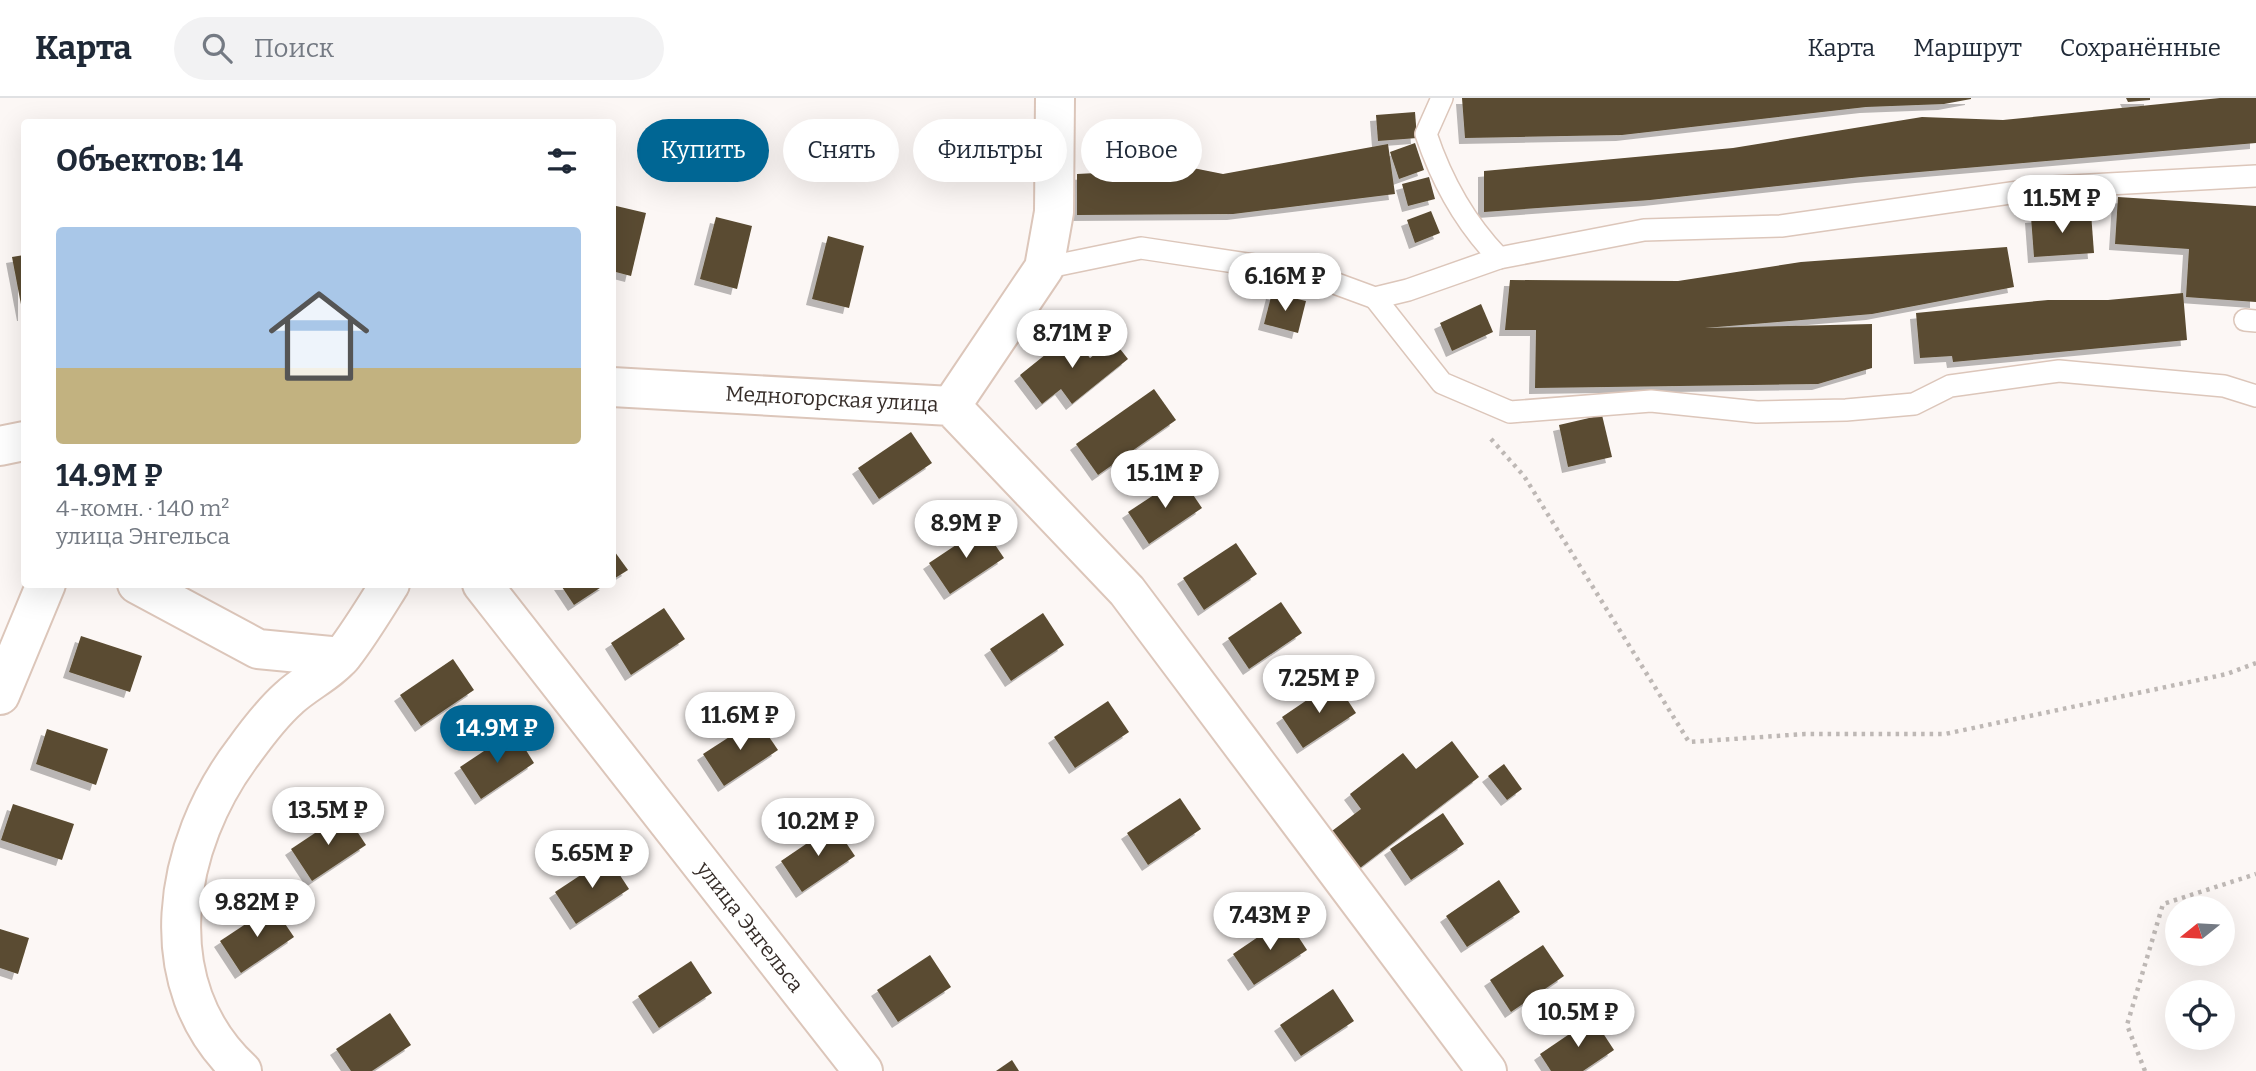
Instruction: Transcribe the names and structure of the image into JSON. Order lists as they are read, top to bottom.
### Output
{
  "streets": {
    "street": ["Медногорская улица", "улица Энгельса"]
  },
  "north": "left",
  "page": {
    "header": "Карта",
    "search": "Поиск",
    "nav": ["Карта", "Маршрут", "Сохранённые"],
    "chip": [
      "Купить",
      "Снять",
      "Фильтры",
      "Новое"
    ],
    "heading": "Объектов: 14",
    "price": [
      "11.5M ₽",
      "6.16M ₽",
      "8.71M ₽",
      "15.1M ₽",
      "8.9M ₽",
      "7.25M ₽",
      "11.6M ₽",
      "14.9M ₽",
      "13.5M ₽",
      "10.2M ₽",
      "5.65M ₽",
      "9.82M ₽",
      "7.43M ₽",
      "10.5M ₽"
    ],
    "list": [
      {
        "name": "14.9M ₽",
        "note": "4-комн. · 140 m² · улица Энгельса"
      }
    ]
  }
}
